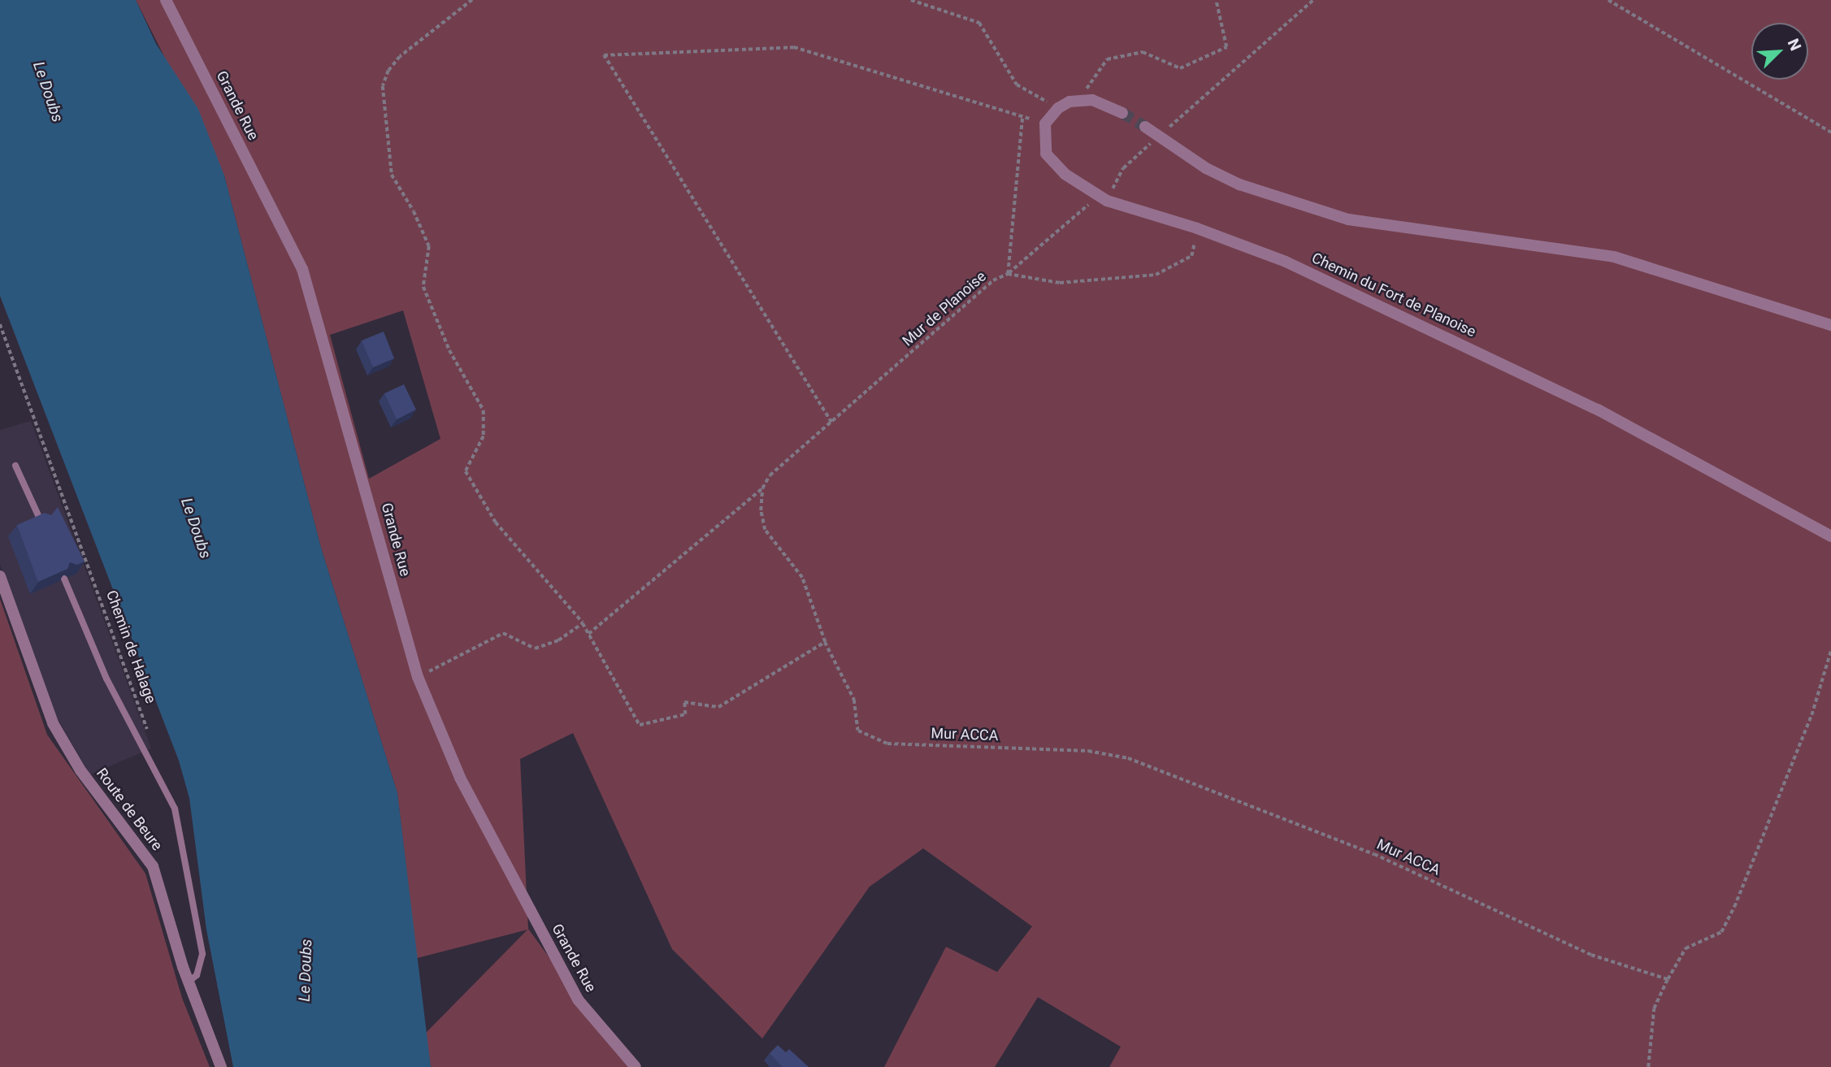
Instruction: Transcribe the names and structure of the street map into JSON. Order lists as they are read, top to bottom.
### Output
{
  "streets": {
    "street": ["Grande Rue", "Chemin du Fort de Planoise", "Route de Beure"],
    "path": ["Mur de Planoise", "Chemin de Halage", "Mur ACCA"]
  },
  "crossings": [
    ["Chemin du Fort de Planoise", "Mur de Planoise"]
  ],
  "water": ["Le Doubs"],
  "north": "top right"
}
